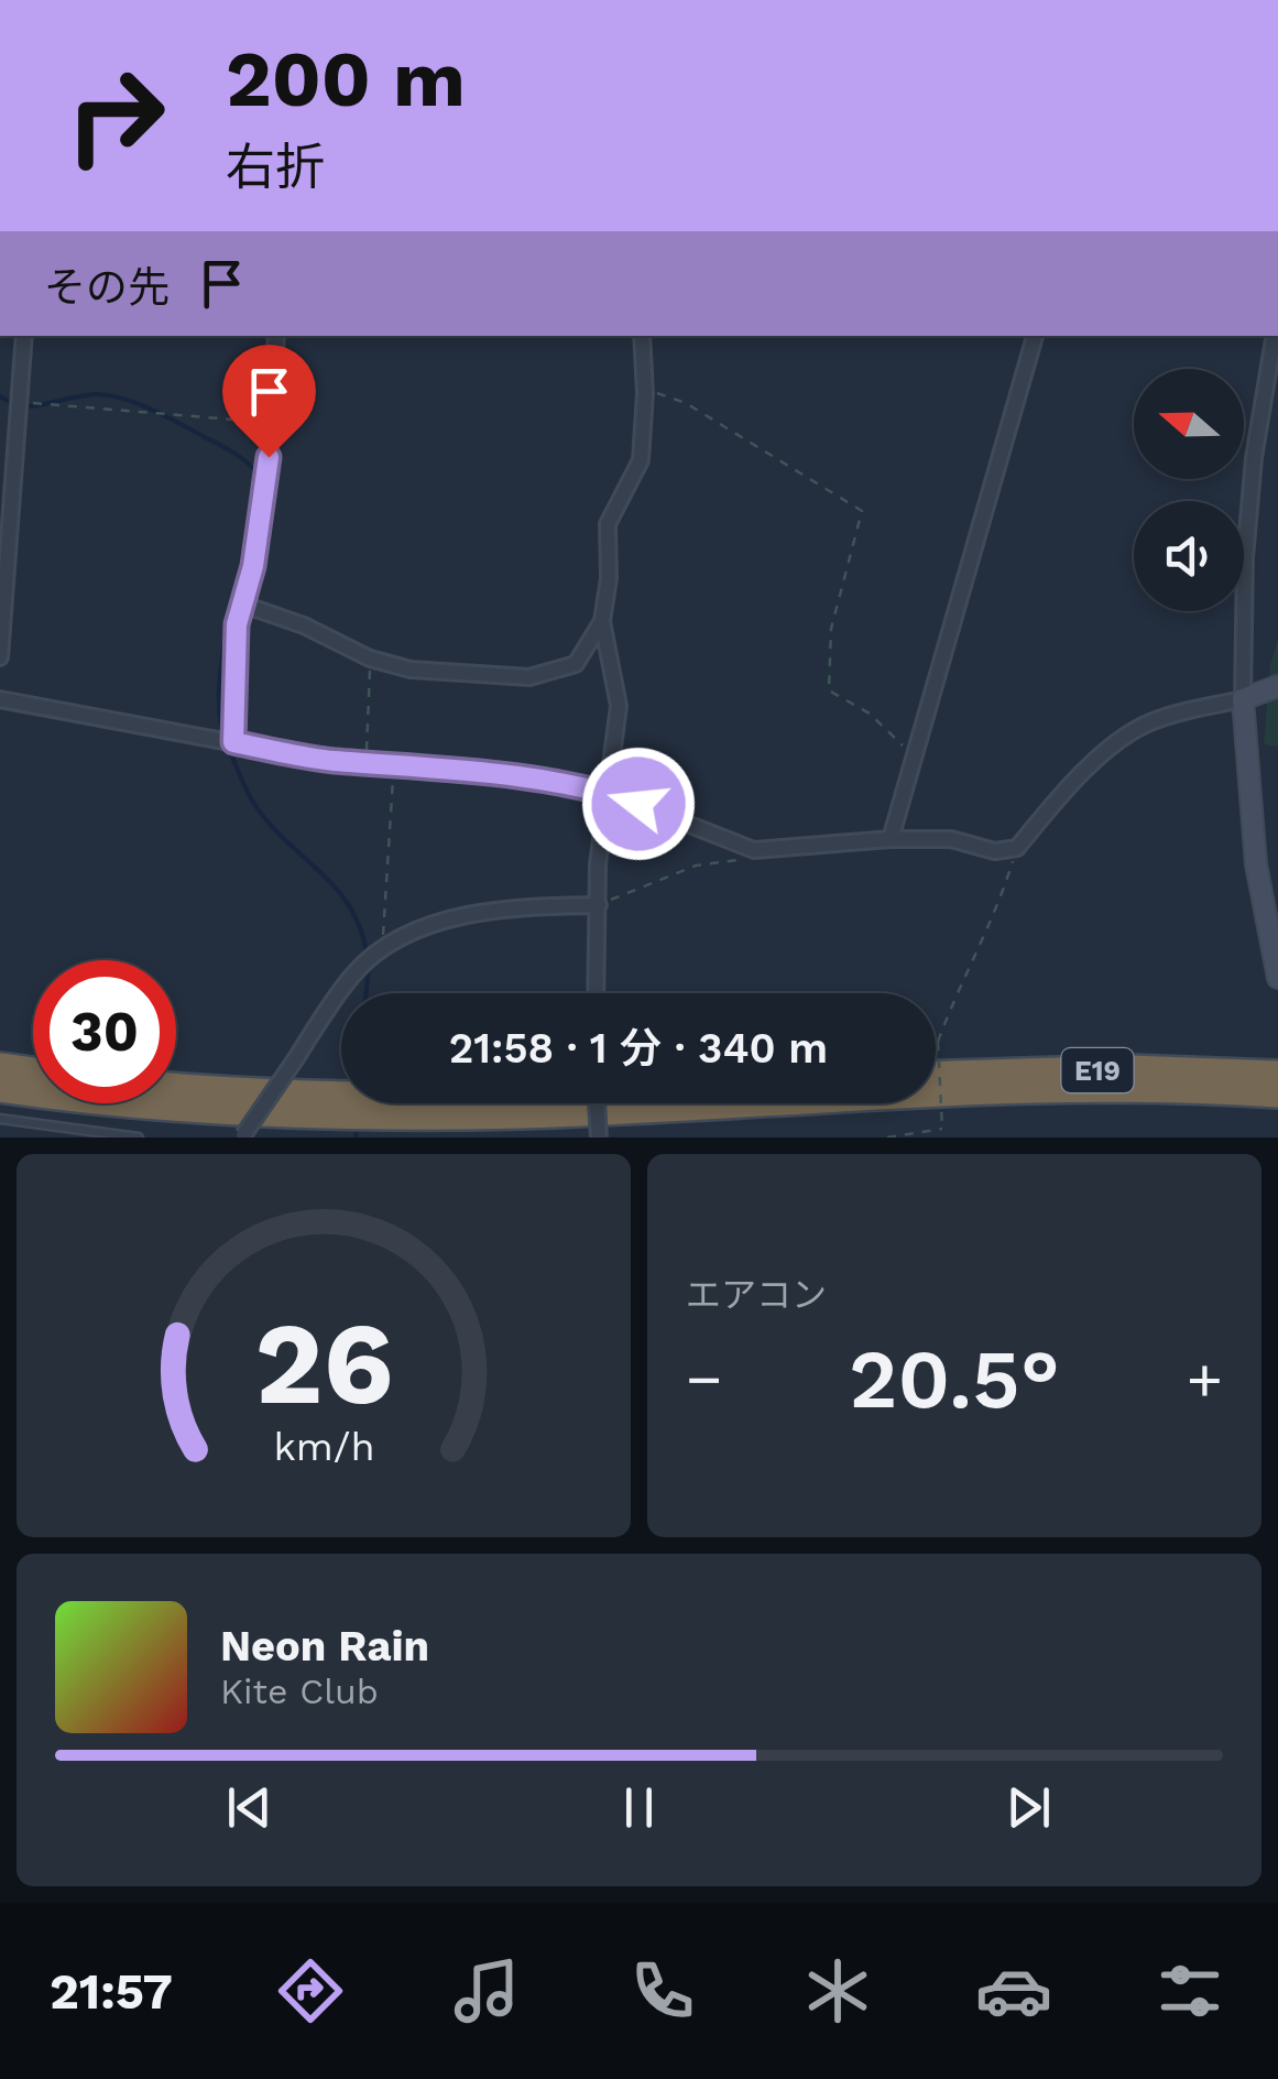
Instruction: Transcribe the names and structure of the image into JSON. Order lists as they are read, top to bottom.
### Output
{
  "streets": {
    "highway": ["E19"]
  },
  "north": "left",
  "page": {
    "turn": ["200 m", "右折"],
    "then": "その先",
    "limit": "30",
    "trip": "21:58 · 1 分 · 340 m",
    "tile": "エアコン",
    "heat": ["−", "20.5°", "+"],
    "song": ["Neon Rain", "Kite Club"],
    "tabs": "21:57",
    "gauge": ["26", "km/h"]
  }
}
